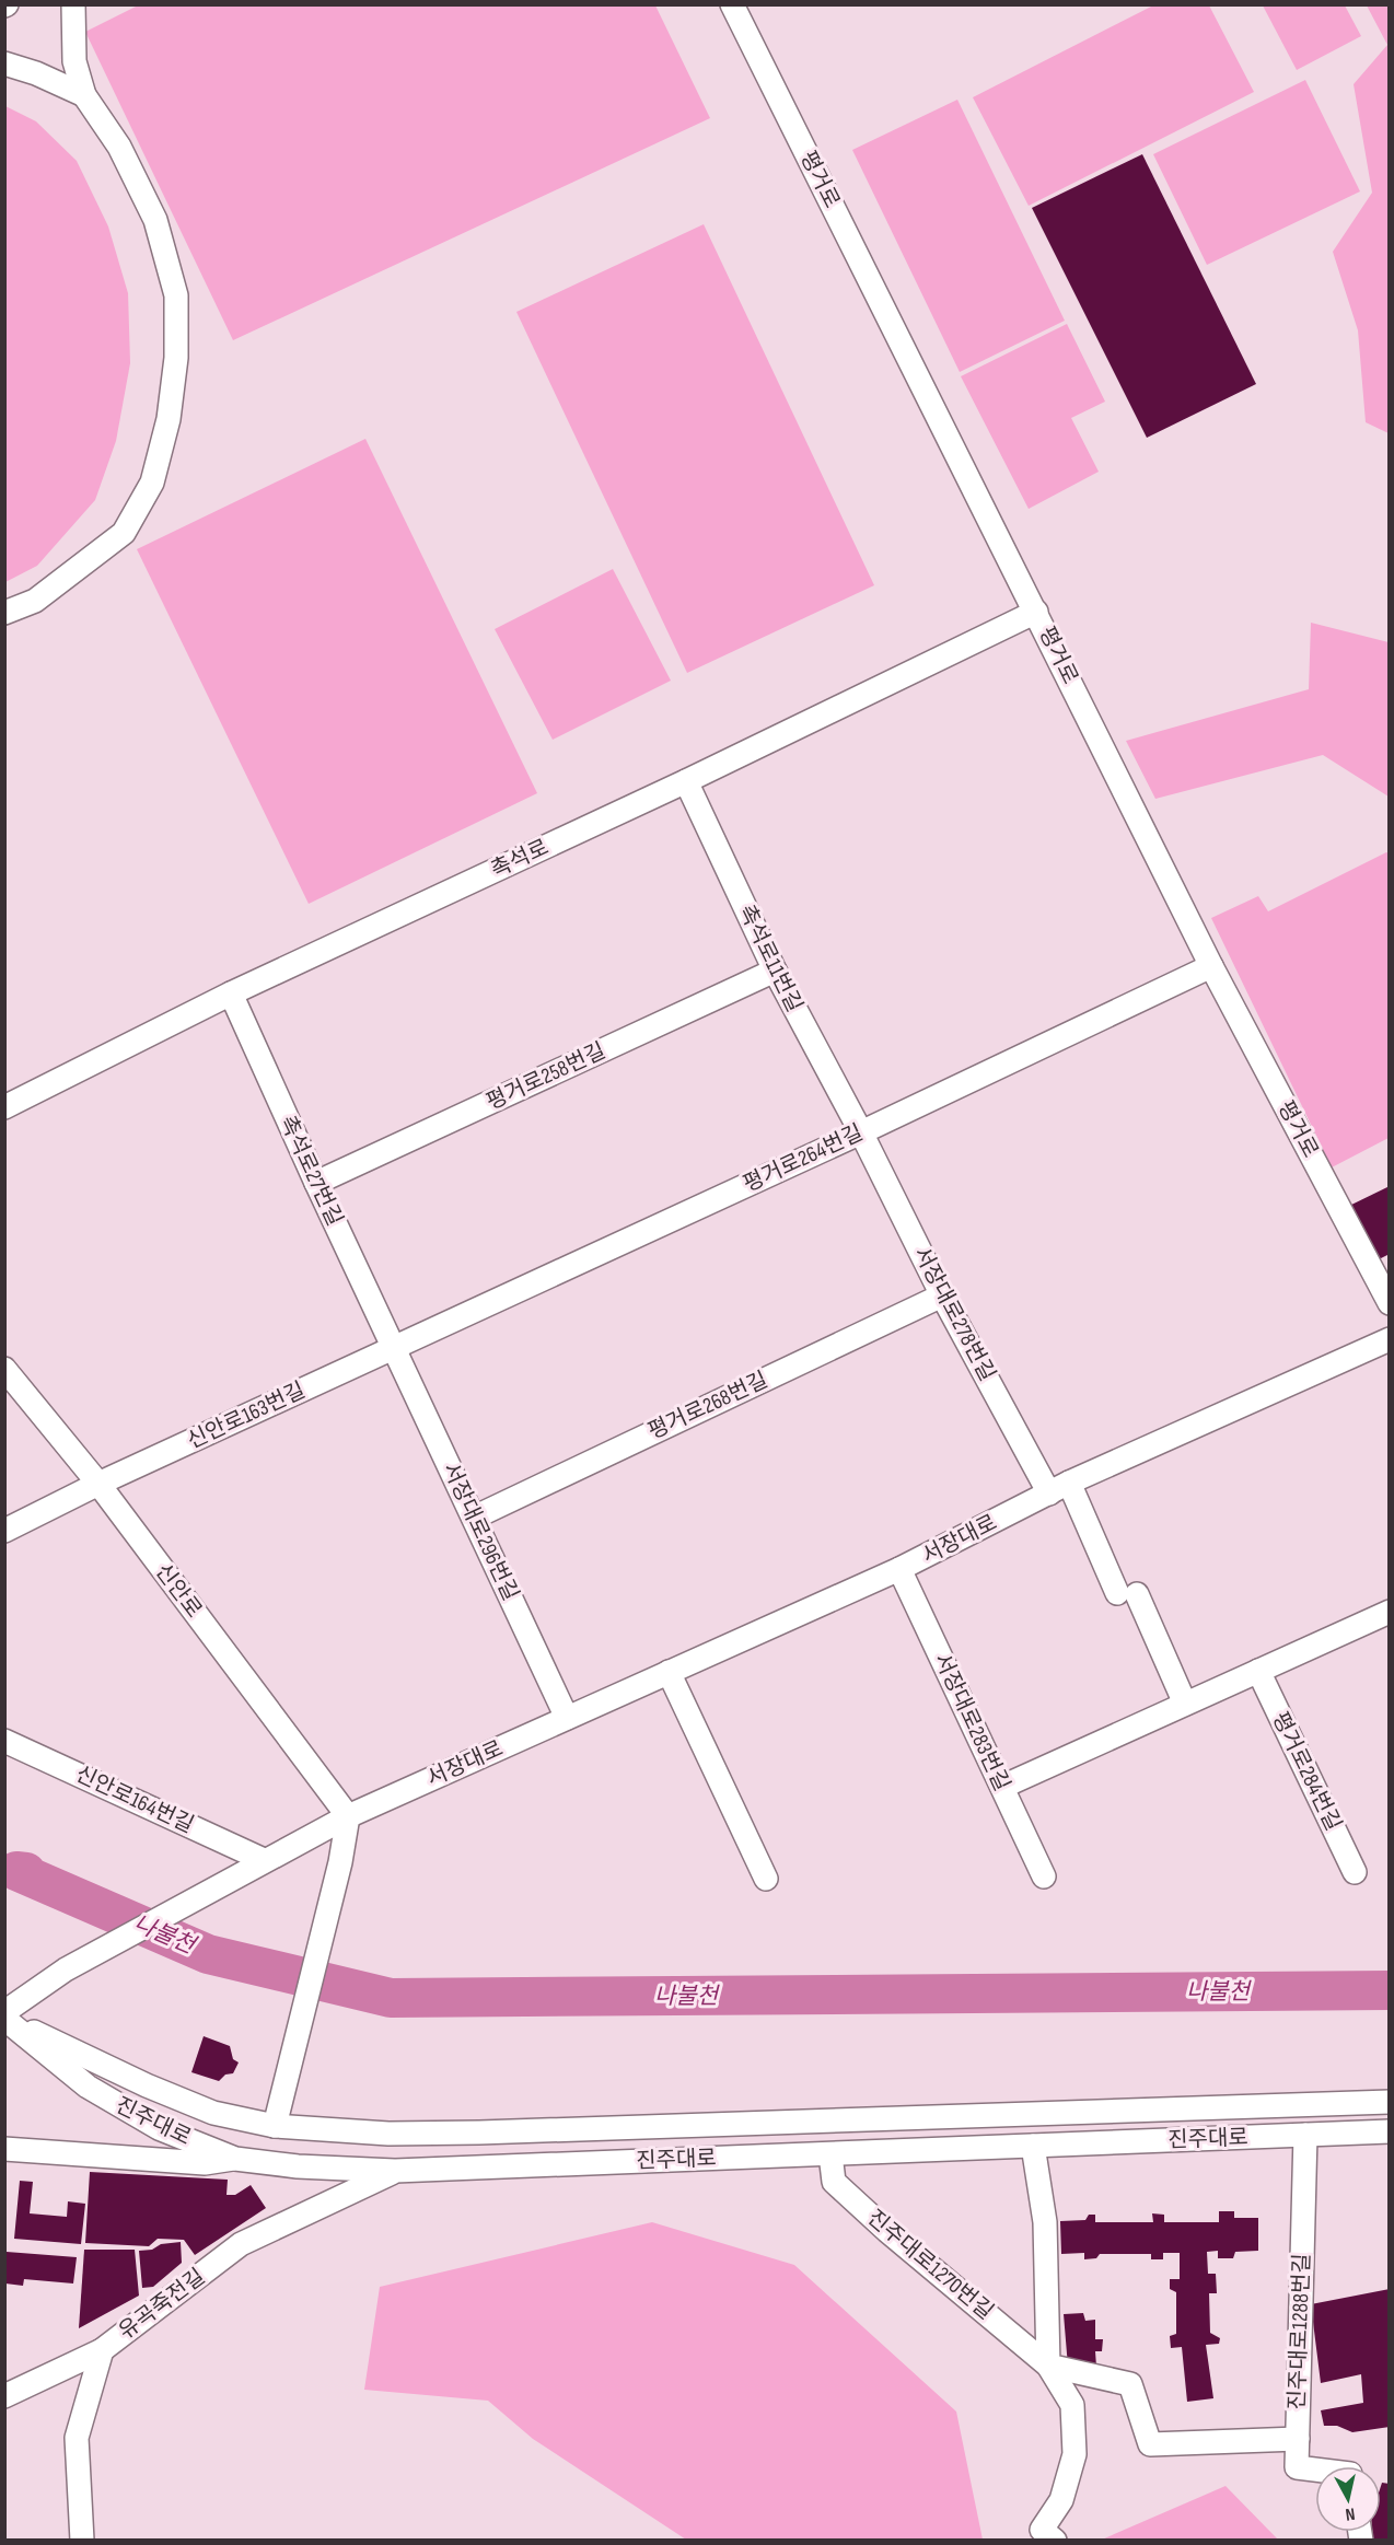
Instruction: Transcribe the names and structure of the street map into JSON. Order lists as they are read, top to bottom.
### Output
{
  "streets": {
    "street": [
      "평거로",
      "촉석로",
      "촉석로11번길",
      "평거로258번길",
      "평거로264번길",
      "촉석로27번길",
      "서장대로278번길",
      "평거로268번길",
      "신안로163번길",
      "서장대로296번길",
      "서장대로",
      "신안로",
      "서장대로283번길",
      "평거로284번길",
      "신안로164번길",
      "진주대로",
      "진주대로1270번길",
      "유곡죽전길",
      "진주대로1288번길"
    ]
  },
  "crossings": [
    ["평거로", "촉석로"],
    ["평거로", "평거로264번길"],
    ["촉석로", "촉석로11번길"],
    ["촉석로", "촉석로27번길"],
    ["촉석로11번길", "평거로258번길"],
    ["촉석로11번길", "평거로264번길"],
    ["촉석로11번길", "서장대로278번길"],
    ["평거로258번길", "촉석로27번길"],
    ["평거로264번길", "촉석로27번길"],
    ["평거로264번길", "서장대로278번길"],
    ["평거로264번길", "신안로163번길"],
    ["평거로264번길", "서장대로296번길"],
    ["촉석로27번길", "신안로163번길"],
    ["촉석로27번길", "서장대로296번길"],
    ["서장대로278번길", "평거로268번길"],
    ["서장대로278번길", "서장대로"],
    ["평거로268번길", "서장대로296번길"],
    ["신안로163번길", "서장대로296번길"],
    ["신안로163번길", "신안로"],
    ["서장대로296번길", "서장대로"],
    ["서장대로", "신안로"],
    ["서장대로", "서장대로283번길"],
    ["서장대로", "신안로164번길"],
    ["진주대로", "진주대로1270번길"],
    ["진주대로", "유곡죽전길"],
    ["진주대로", "진주대로1288번길"],
    ["진주대로1270번길", "진주대로1288번길"]
  ],
  "water": ["나불천"],
  "north": "bottom"
}
